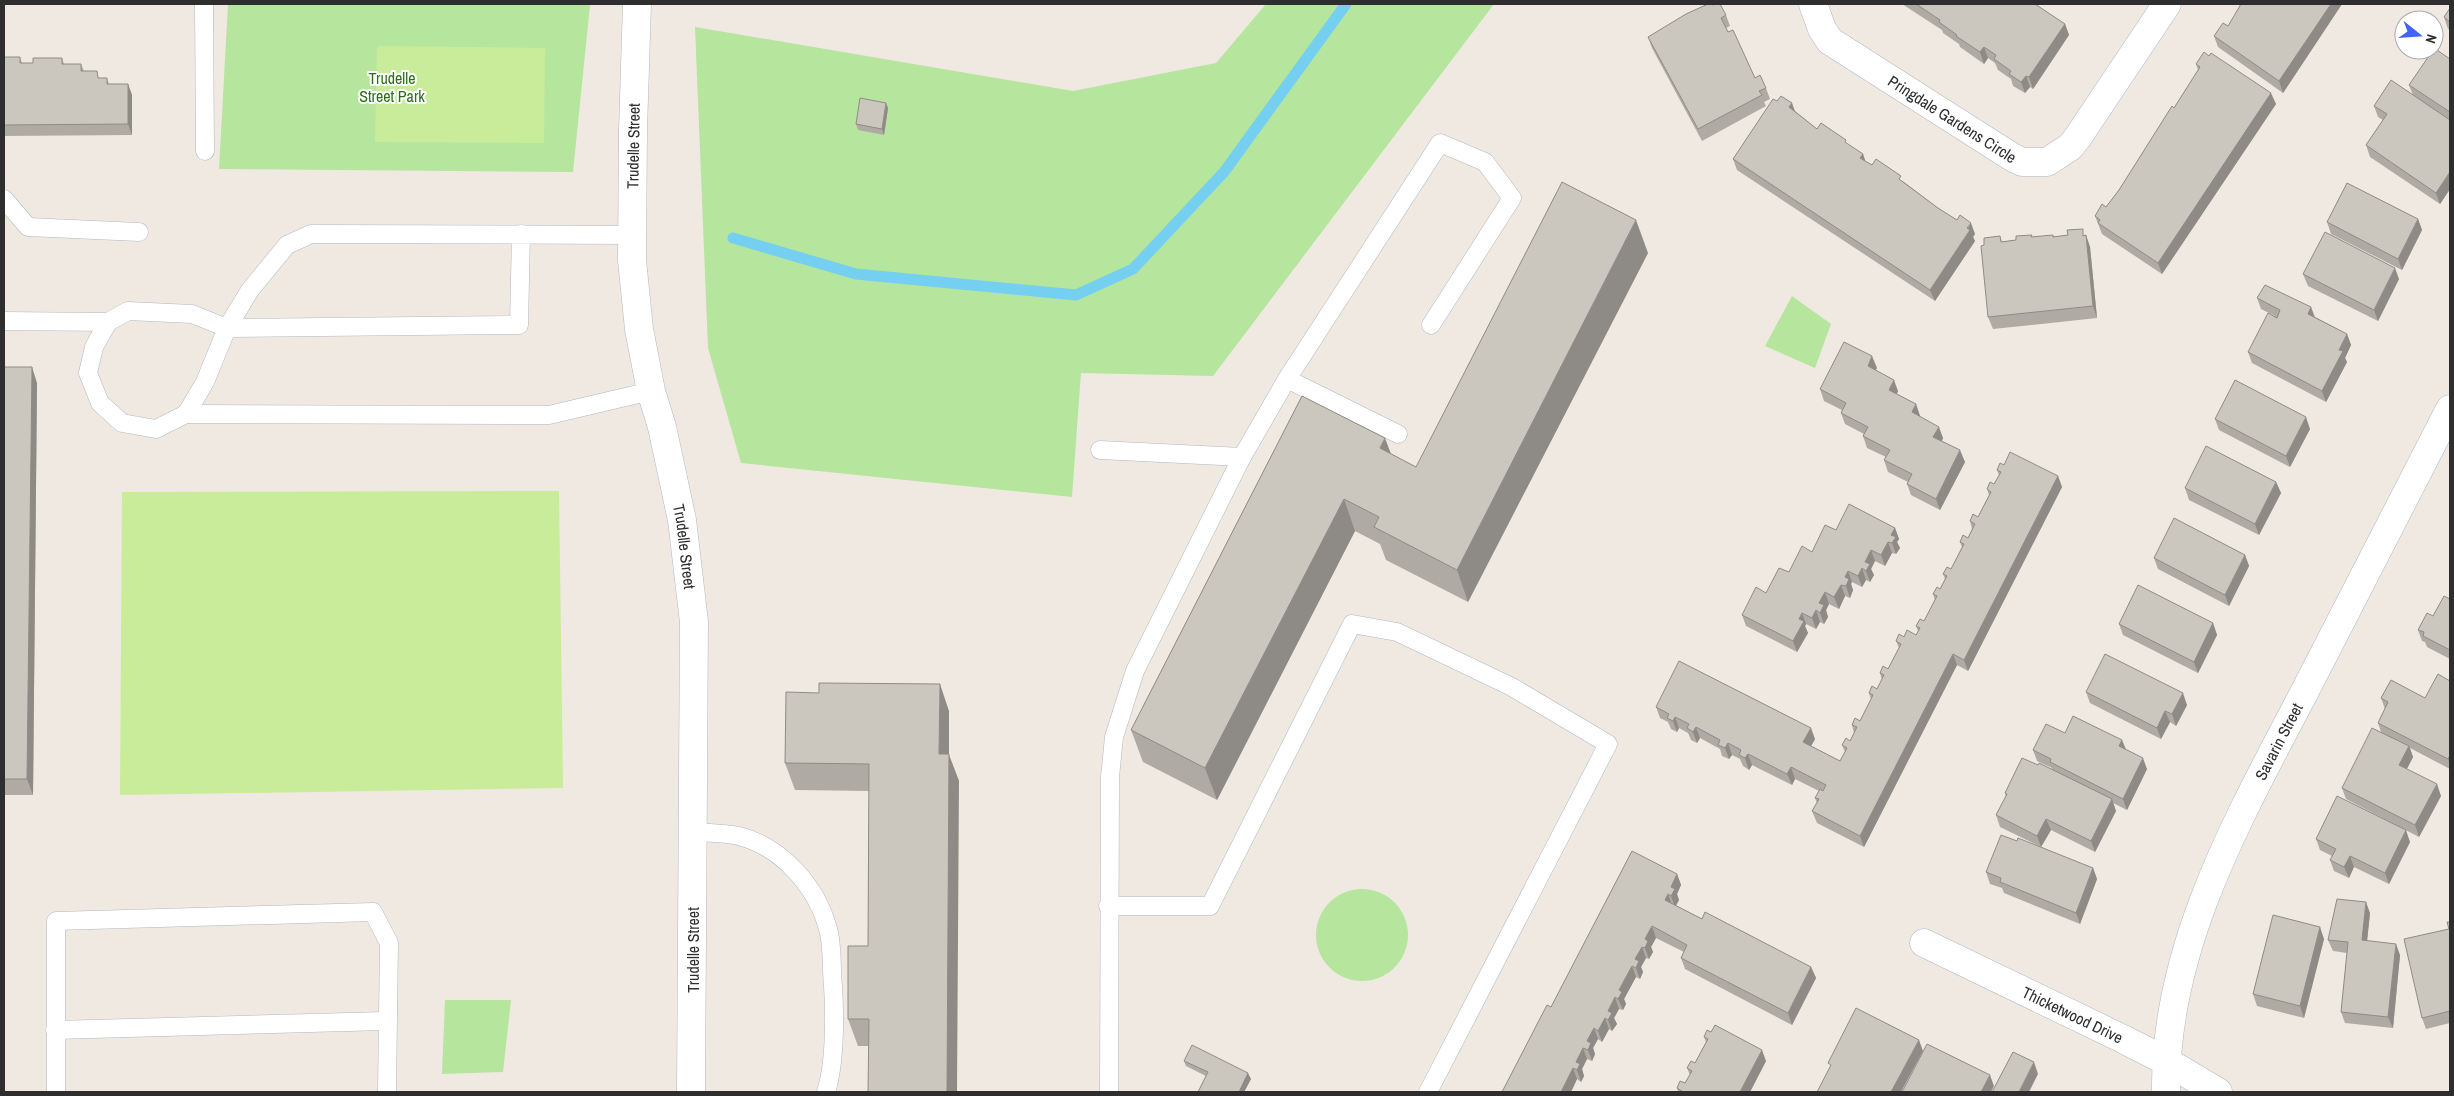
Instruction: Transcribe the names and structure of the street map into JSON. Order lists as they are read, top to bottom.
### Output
{
  "streets": {
    "street": [
      "Pringdale Gardens Circle",
      "Trudelle Street",
      "Savarin Street",
      "Thicketwood Drive"
    ]
  },
  "crossings": [
    ["Savarin Street", "Thicketwood Drive"]
  ],
  "parks": ["Trudelle Street Park"],
  "north": "right"
}
